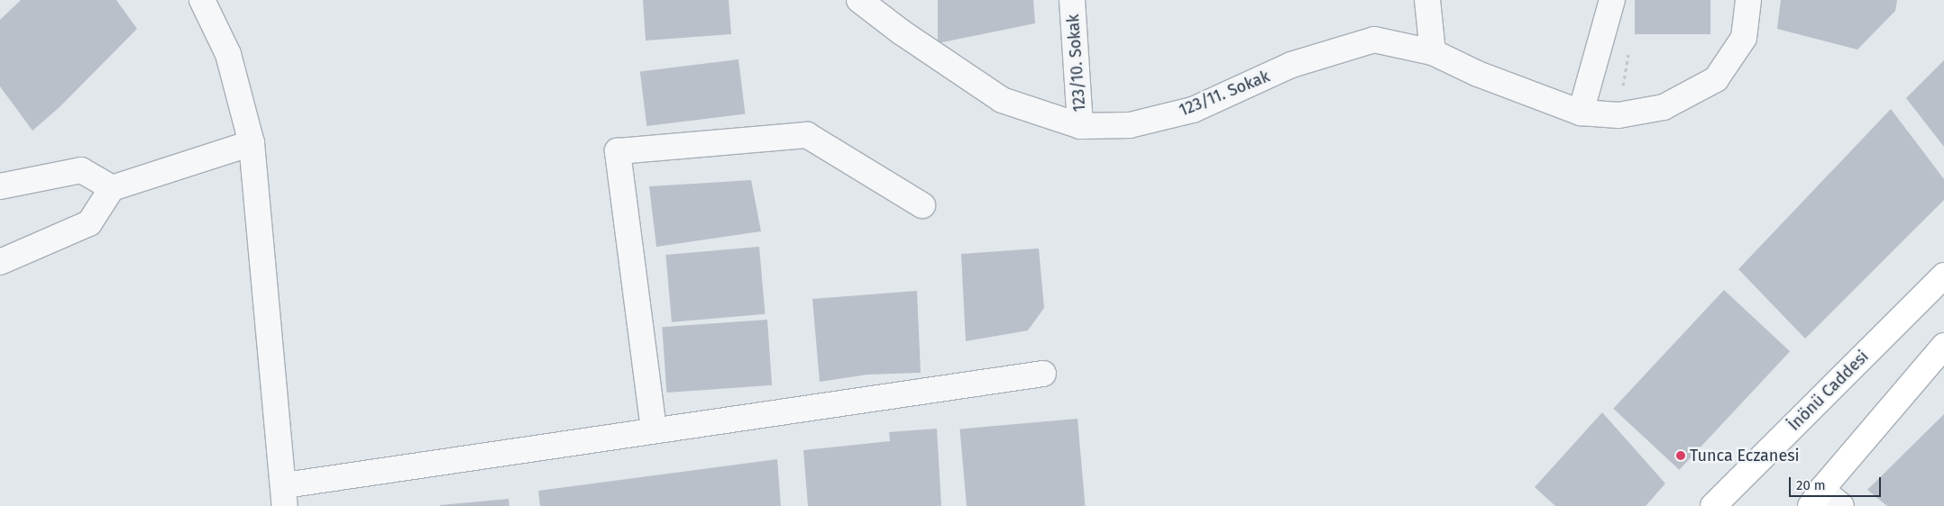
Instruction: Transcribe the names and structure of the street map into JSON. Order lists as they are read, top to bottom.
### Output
{
  "streets": {
    "main road": ["İnönü Caddesi"],
    "street": ["123/10. Sokak", "123/11. Sokak"]
  },
  "crossings": [
    ["123/10. Sokak", "123/11. Sokak"]
  ],
  "places": ["Tunca Eczanesi"],
  "scale_bar": "20 m"
}
